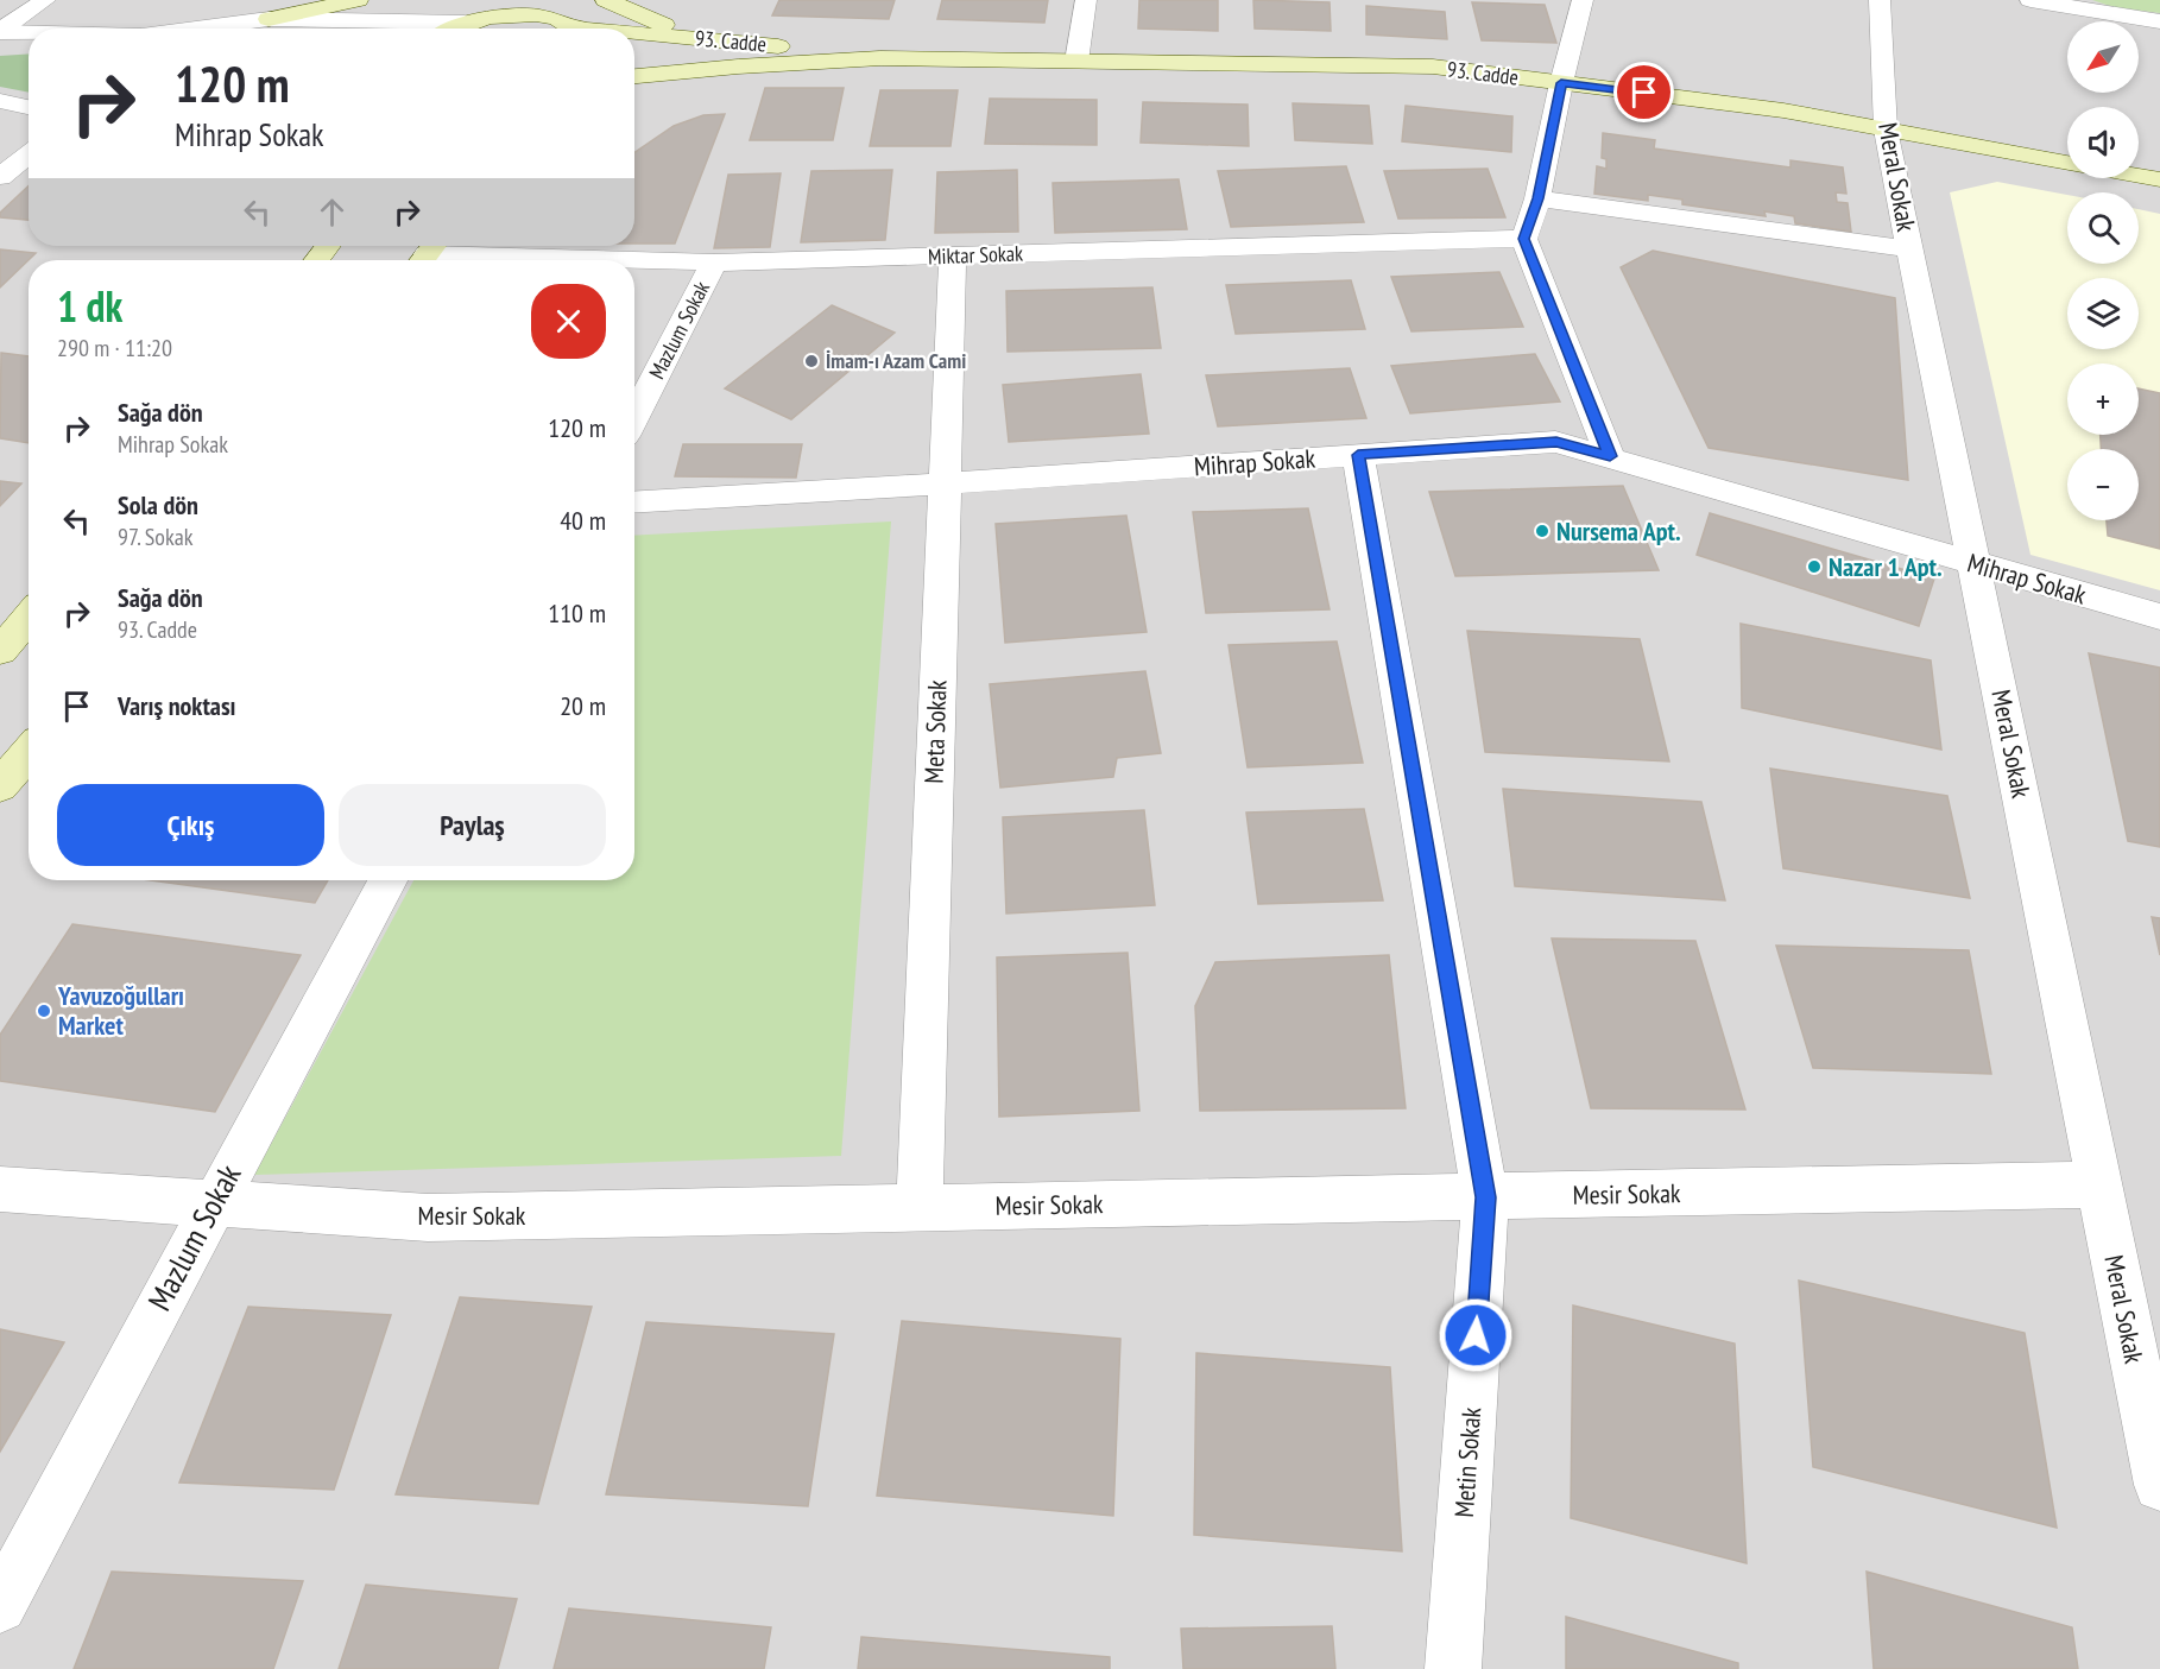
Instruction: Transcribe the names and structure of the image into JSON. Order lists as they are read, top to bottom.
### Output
{
  "streets": {
    "main road": ["93. Cadde"],
    "street": [
      "Meral Sokak",
      "Miktar Sokak",
      "Mazlum Sokak",
      "Mihrap Sokak",
      "Meta Sokak",
      "Mesir Sokak",
      "Metin Sokak"
    ]
  },
  "crossings": [
    ["93. Cadde", "Meral Sokak"],
    ["Meral Sokak", "Mihrap Sokak"],
    ["Meral Sokak", "Mesir Sokak"],
    ["Miktar Sokak", "Mazlum Sokak"],
    ["Miktar Sokak", "Meta Sokak"],
    ["Mazlum Sokak", "Mesir Sokak"],
    ["Mihrap Sokak", "Meta Sokak"],
    ["Mihrap Sokak", "Metin Sokak"],
    ["Meta Sokak", "Mesir Sokak"],
    ["Mesir Sokak", "Metin Sokak"]
  ],
  "places": [
    "İmam-ı Azam Cami",
    "Nursema Apt.",
    "Nazar 1 Apt.",
    "Yavuzoğulları Market"
  ],
  "north": "bottom left",
  "page": {
    "map_buttons": ["+", "−"],
    "turn": ["120 m", "Mihrap Sokak"],
    "heading": ["1 dk", "290 m · 11:20"],
    "list": [
      {
        "name": "Sağa dön",
        "note": "Mihrap Sokak",
        "value": "120 m"
      },
      {
        "name": "Sola dön",
        "note": "97. Sokak",
        "value": "40 m"
      },
      {
        "name": "Sağa dön",
        "note": "93. Cadde",
        "value": "110 m"
      },
      {
        "name": "Varış noktası",
        "value": "20 m"
      }
    ],
    "buttons": ["Çıkış", "Paylaş"]
  }
}
